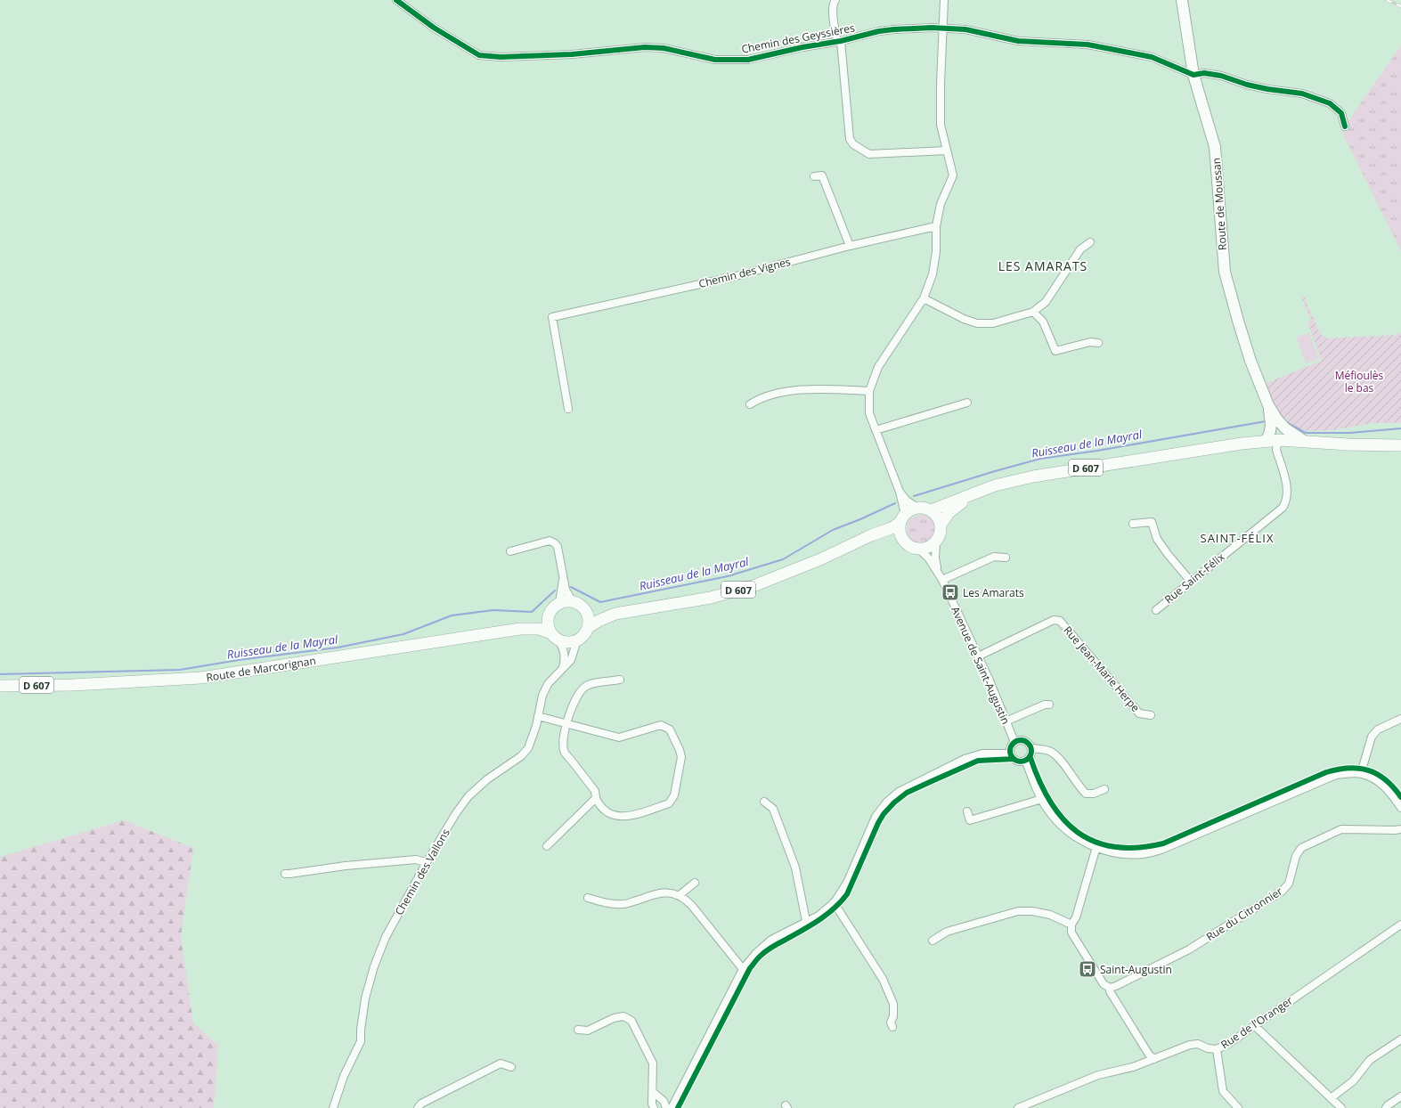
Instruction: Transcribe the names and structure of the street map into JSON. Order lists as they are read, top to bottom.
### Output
{
  "streets": {
    "main road": ["D 607", "Route de Marcorignan"],
    "street": [
      "Chemin des Geyssières",
      "Route de Moussan",
      "Chemin des Vignes",
      "Rue Saint-Félix",
      "Avenue de Saint-Augustin",
      "Rue Jean-Marie Herpe",
      "Chemin des Vallons",
      "Rue du Citronnier",
      "Rue de l'Oranger"
    ]
  },
  "crossings": [
    ["Chemin des Geyssières", "Route de Moussan"],
    ["D 607", "Rue Saint-Félix"],
    ["D 607", "Avenue de Saint-Augustin"],
    ["D 607", "Route de Marcorignan"],
    ["D 607", "Chemin des Vallons"],
    ["Avenue de Saint-Augustin", "Rue Jean-Marie Herpe"],
    ["Route de Marcorignan", "Chemin des Vallons"]
  ],
  "districts": ["LES AMARATS", "SAINT-FÉLIX"],
  "water": ["Ruisseau de la Mayral"],
  "parks": ["Méfioulès le bas"],
  "places": {
    "bus stop": ["Les Amarats", "Saint-Augustin"]
  }
}
